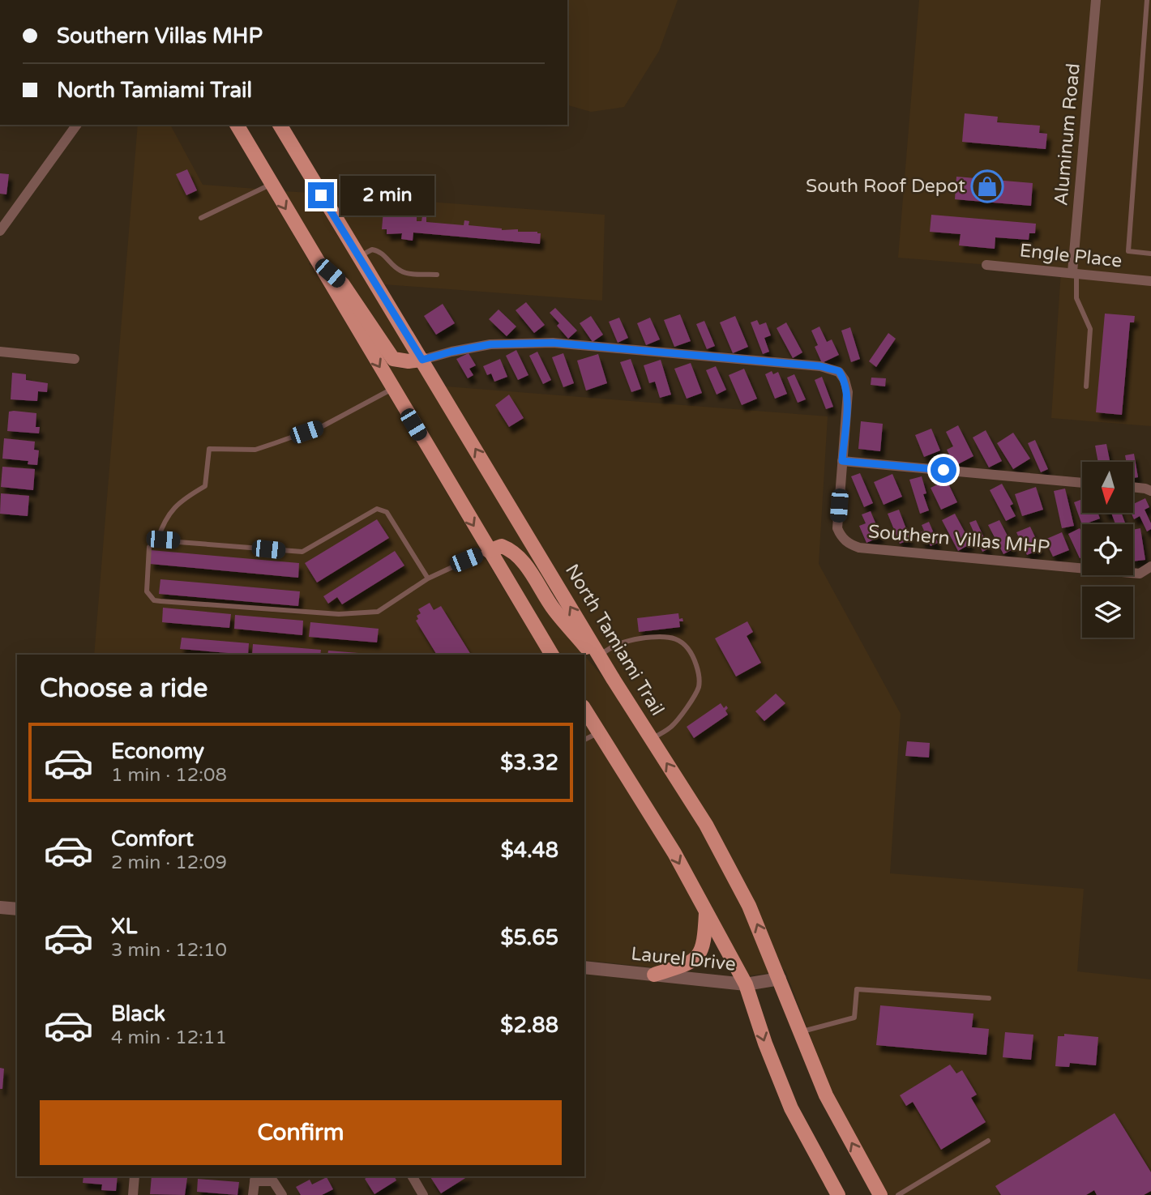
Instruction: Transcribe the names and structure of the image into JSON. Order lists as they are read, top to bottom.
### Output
{
  "streets": {
    "main road": ["North Tamiami Trail"],
    "street": [
      "Aluminum Road",
      "Engle Place",
      "Southern Villas MHP",
      "Laurel Drive"
    ]
  },
  "crossings": [
    ["Aluminum Road", "Engle Place"],
    ["Southern Villas MHP", "North Tamiami Trail"],
    ["North Tamiami Trail", "Laurel Drive"]
  ],
  "places": {
    "shop": ["South Roof Depot"]
  },
  "north": "bottom",
  "page": {
    "banner": ["Southern Villas MHP", "North Tamiami Trail"],
    "bubble": "2 min",
    "heading": "Choose a ride",
    "list": [
      {
        "name": "Economy",
        "note": "1 min · 12:08",
        "value": "$3.32"
      },
      {
        "name": "Comfort",
        "note": "2 min · 12:09",
        "value": "$4.48"
      },
      {
        "name": "XL",
        "note": "3 min · 12:10",
        "value": "$5.65"
      },
      {
        "name": "Black",
        "note": "4 min · 12:11",
        "value": "$2.88"
      }
    ],
    "buttons": "Confirm"
  }
}
